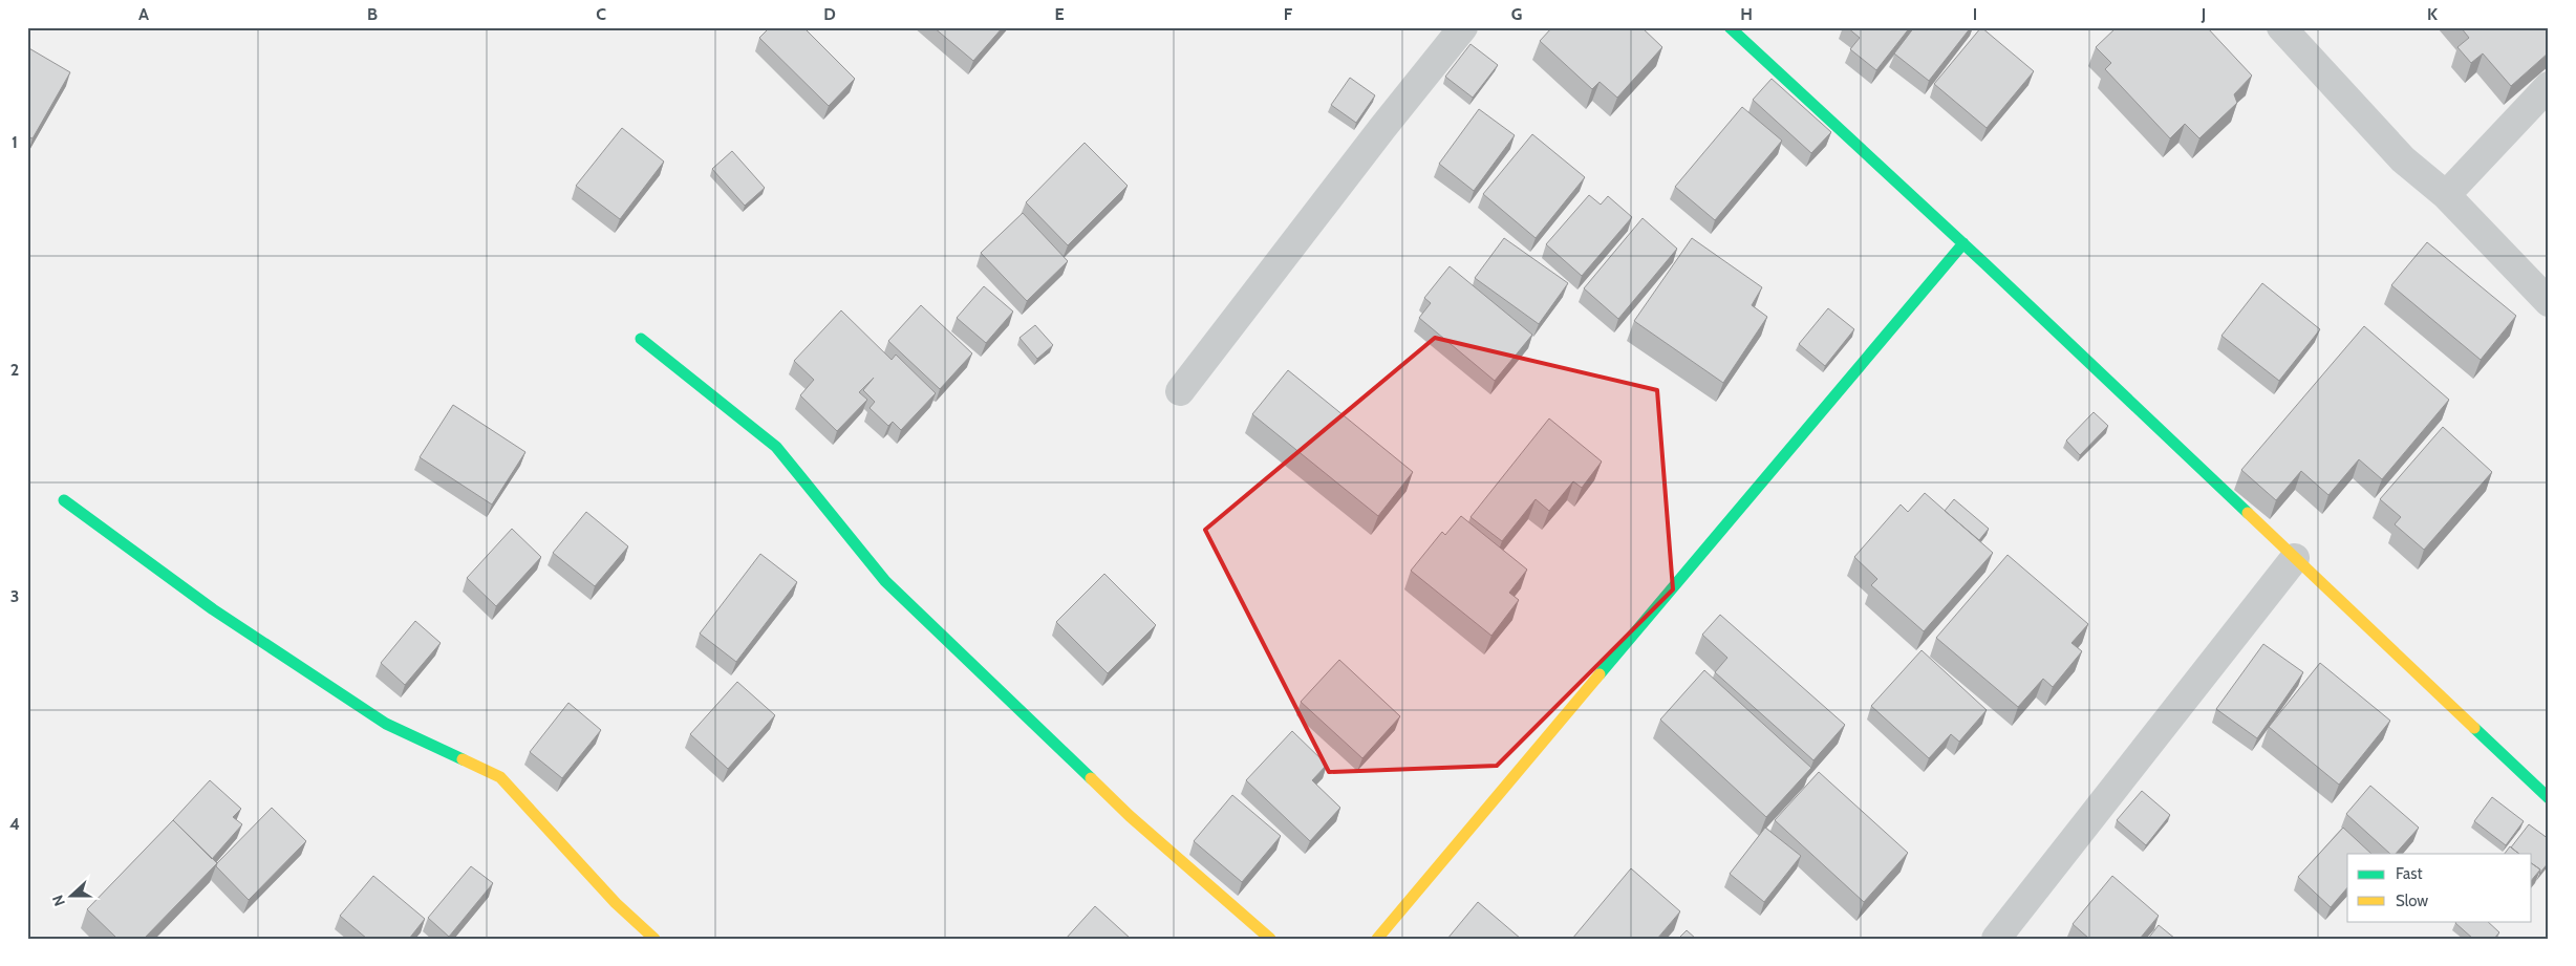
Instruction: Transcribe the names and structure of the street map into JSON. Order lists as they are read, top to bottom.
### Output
{
  "legend": ["Fast", "Slow"],
  "north": "left",
  "grid": {
    "columns": [
      "A",
      "B",
      "C",
      "D",
      "E",
      "F",
      "G",
      "H",
      "I",
      "J",
      "K"
    ],
    "rows": [
      "1",
      "2",
      "3",
      "4"
    ]
  }
}
